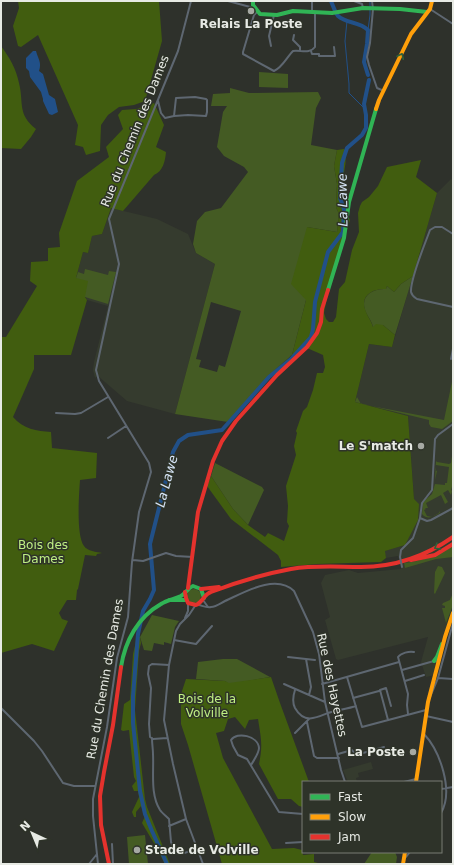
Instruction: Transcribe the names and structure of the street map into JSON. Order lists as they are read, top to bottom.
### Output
{
  "streets": {
    "street": ["Rue du Chemin des Dames", "Rue des Hayettes"]
  },
  "water": ["La Lawe"],
  "parks": ["Bois des Dames", "Bois de la Volville"],
  "places": [
    "Relais La Poste",
    "Le S'match",
    "La Poste",
    "Stade de Volville"
  ],
  "legend": ["Fast", "Slow", "Jam"],
  "north": "top left"
}
